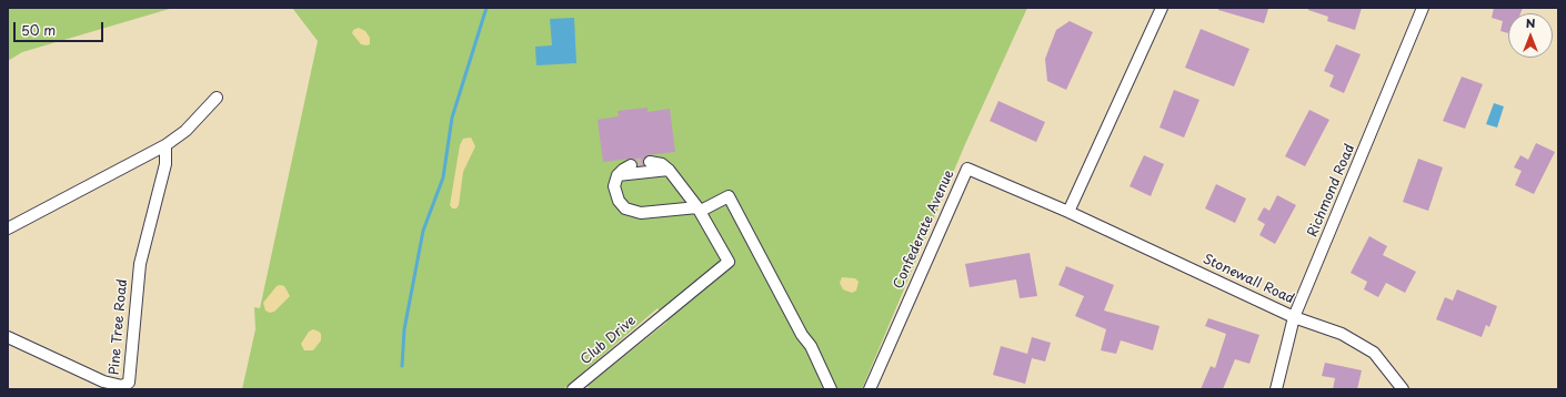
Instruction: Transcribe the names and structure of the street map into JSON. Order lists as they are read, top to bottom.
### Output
{
  "streets": {
    "street": [
      "Richmond Road",
      "Confederate Avenue",
      "Stonewall Road",
      "Pine Tree Road",
      "Club Drive"
    ]
  },
  "crossings": [
    ["Richmond Road", "Stonewall Road"],
    ["Confederate Avenue", "Stonewall Road"]
  ],
  "scale_bar": "50 m",
  "north": "top"
}
